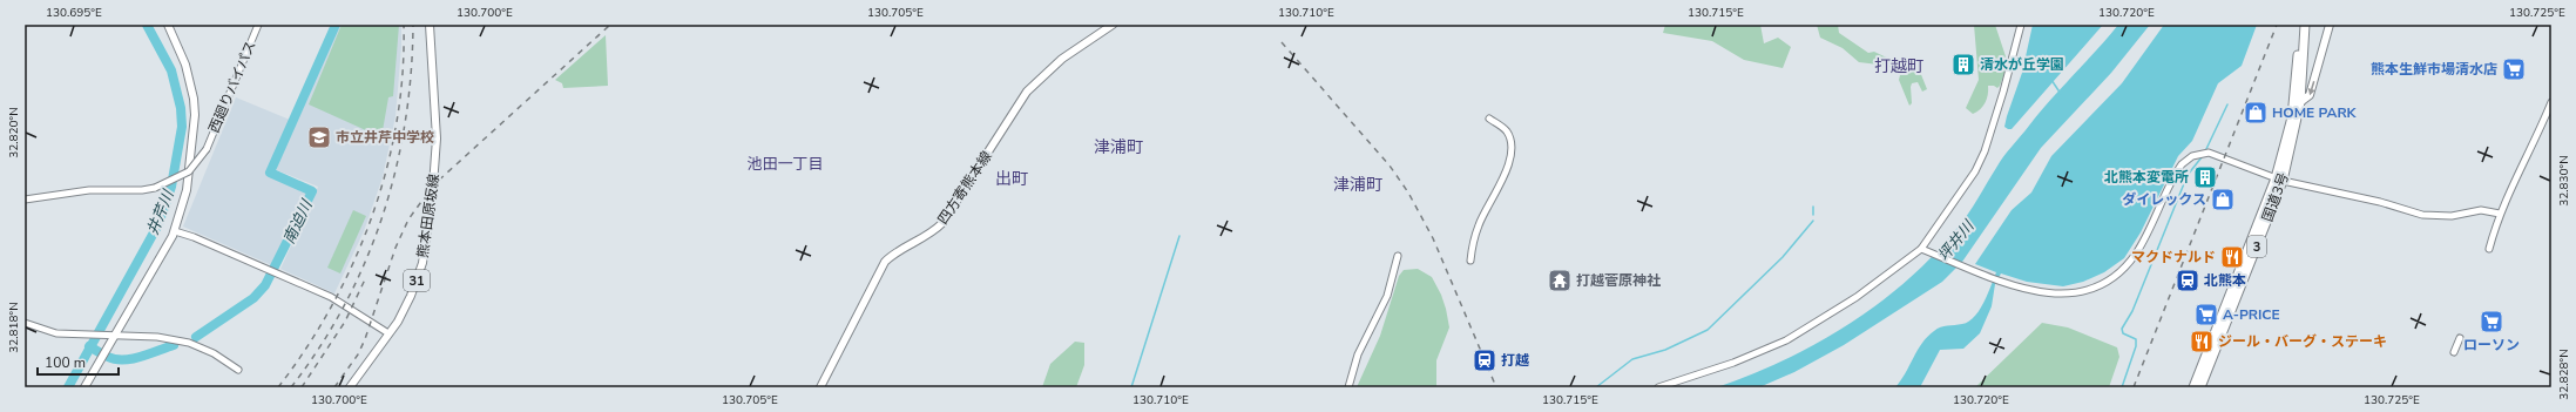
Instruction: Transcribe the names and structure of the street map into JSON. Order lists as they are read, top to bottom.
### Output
{
  "streets": {
    "highway": ["国道3号", "3"],
    "main road": ["四方寄熊本線", "熊本田原坂線", "31"],
    "street": ["西廻りバイパス"]
  },
  "districts": [
    "打越町",
    "津浦町",
    "池田一丁目",
    "出町",
    "津浦町"
  ],
  "water": ["井芹川", "南迫川", "坪井川"],
  "places": {
    "building": ["清水が丘学園", "北熊本変電所"],
    "supermarket": ["熊本生鮮市場清水店", "A-PRICE", "ローソン"],
    "shop": ["HOME PARK", "ダイレックス"],
    "school or university": ["市立井芹中学校"],
    "restaurant": ["マクドナルド", "ジール・バーグ・ステーキ"],
    "temple": ["打越菅原神社"],
    "station": ["北熊本", "打越"]
  },
  "scale_bar": "100 m",
  "coordinates": [
    "130.695°E",
    "130.700°E",
    "130.705°E",
    "130.710°E",
    "130.715°E",
    "130.720°E",
    "130.725°E",
    "32.820°N",
    "32.830°N",
    "32.818°N",
    "32.828°N"
  ]
}
